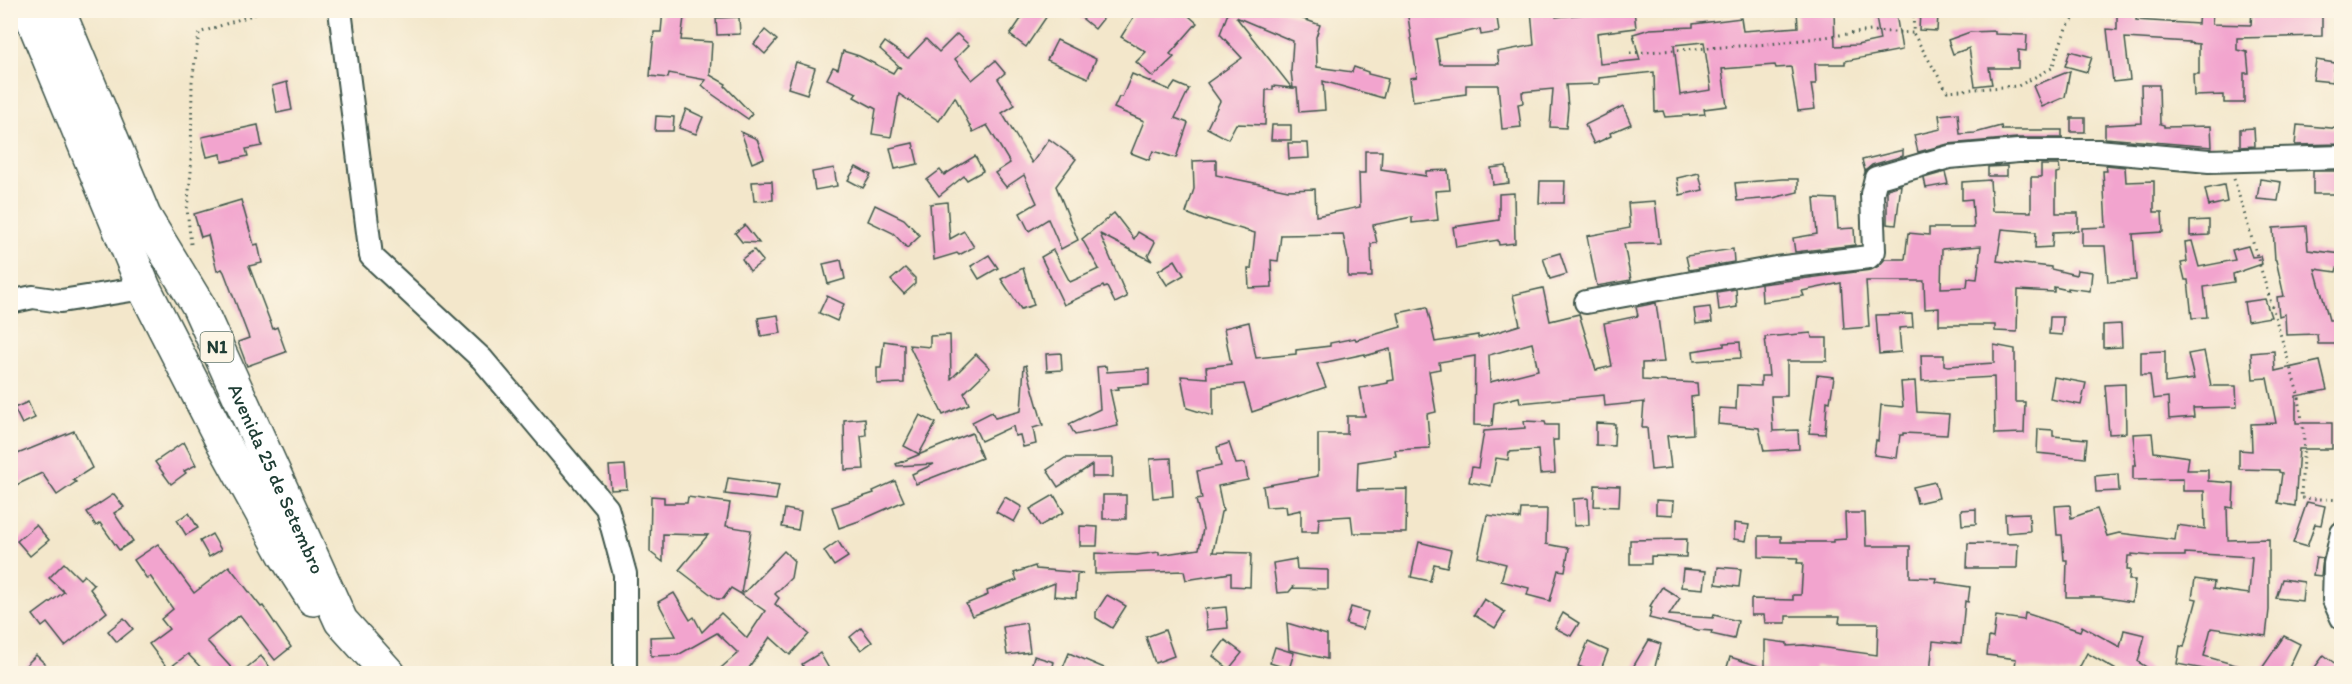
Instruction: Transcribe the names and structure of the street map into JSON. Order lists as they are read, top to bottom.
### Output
{
  "streets": {
    "highway": ["N1", "Avenida 25 de Setembro"]
  }
}
